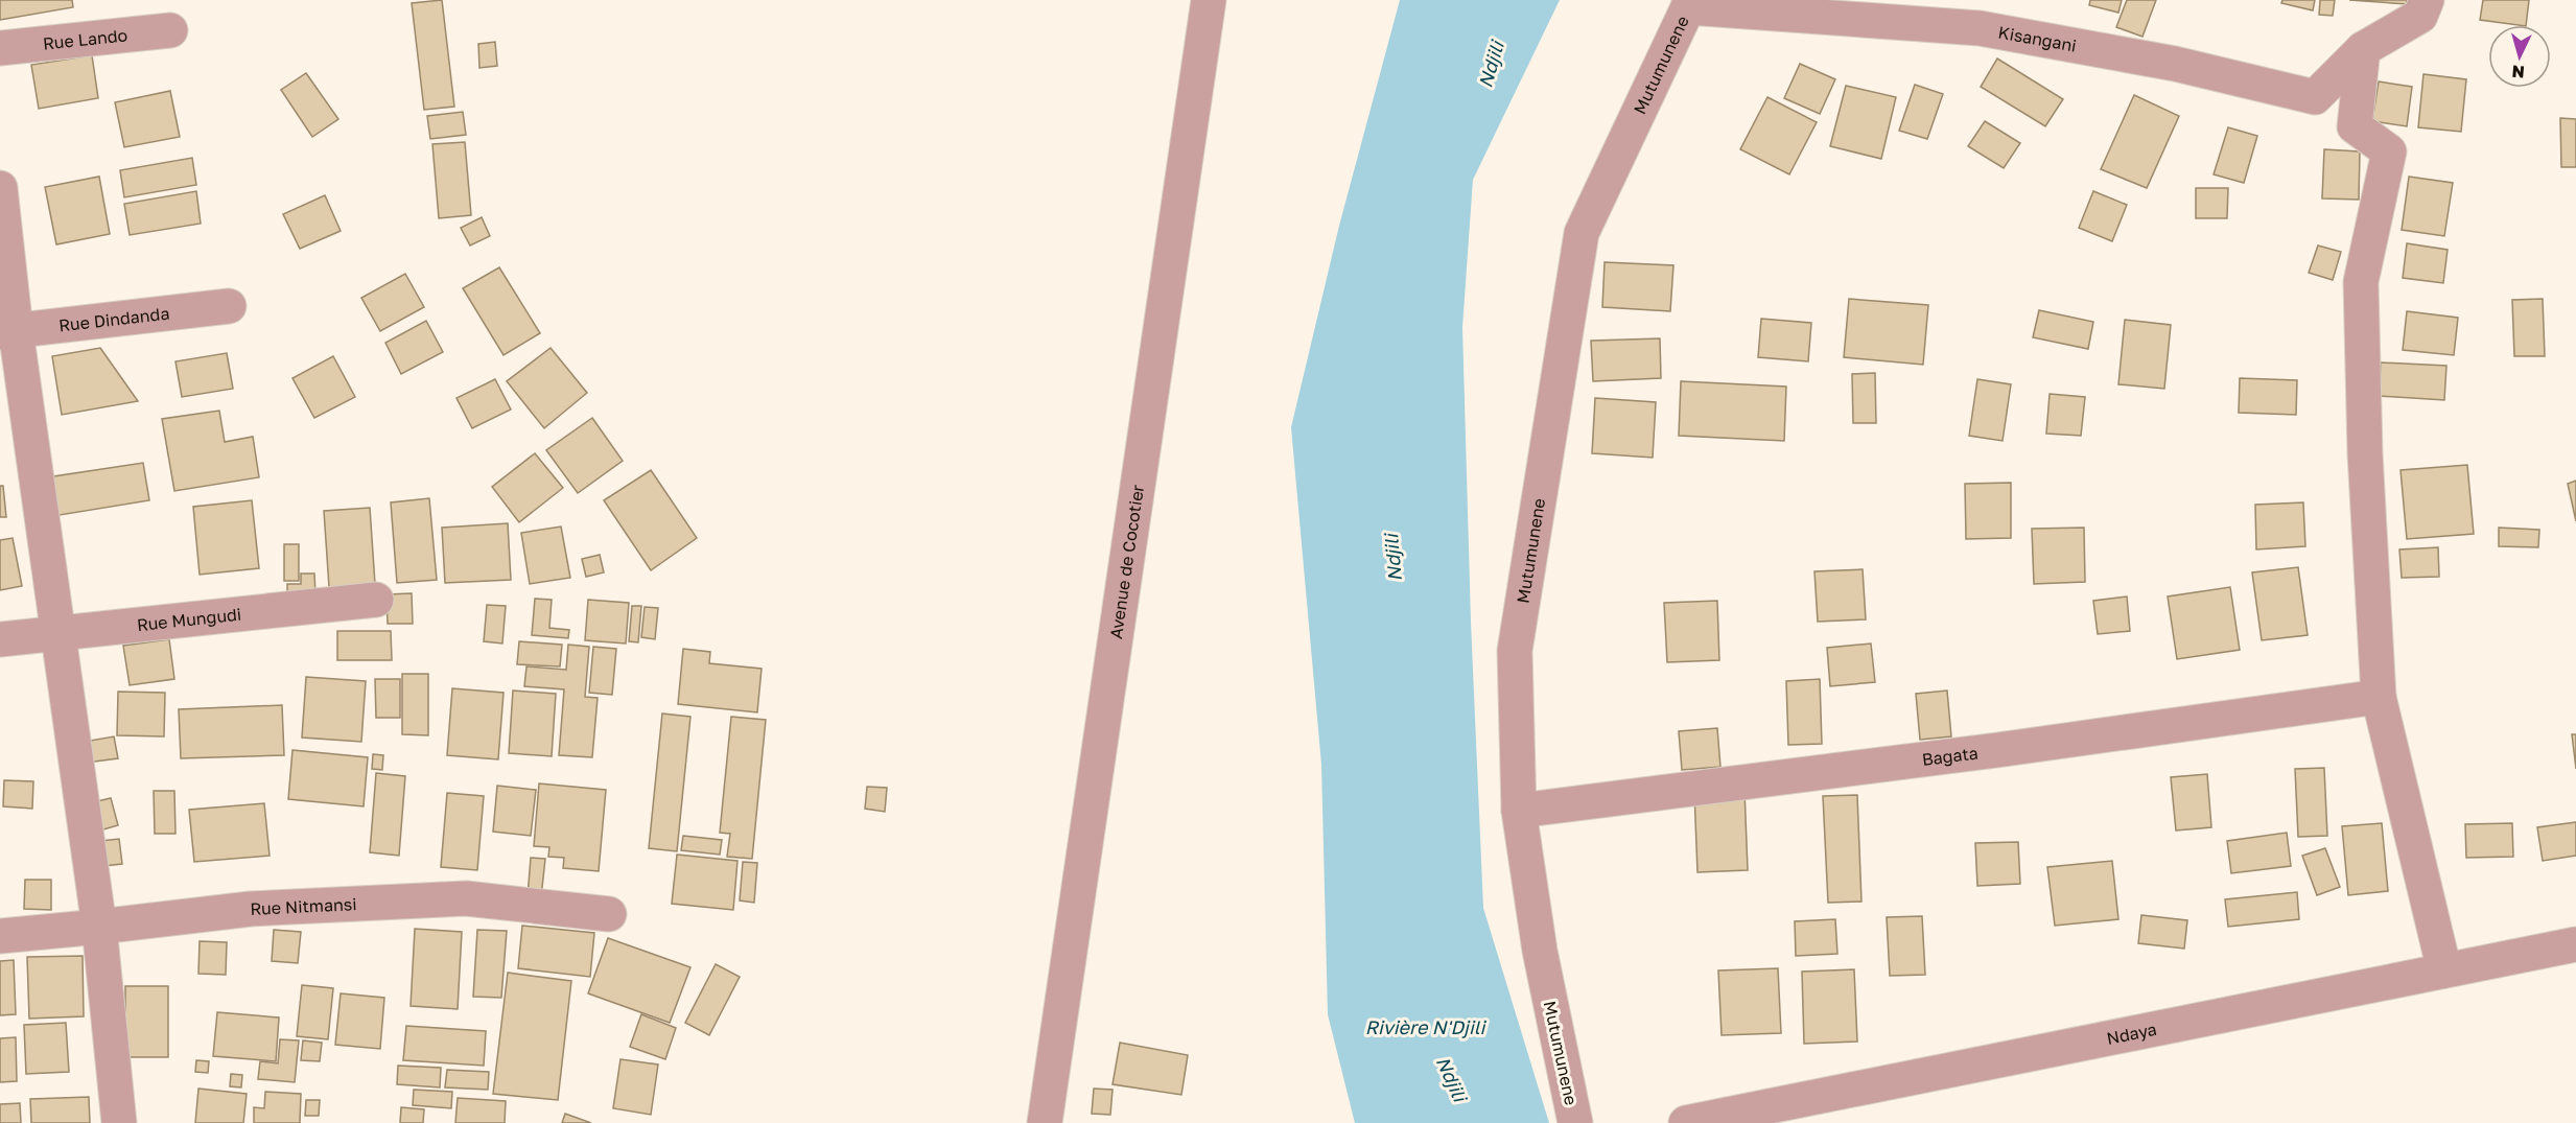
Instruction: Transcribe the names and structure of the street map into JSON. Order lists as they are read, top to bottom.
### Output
{
  "streets": {
    "street": [
      "Rue Lando",
      "Kisangani",
      "Mutumunene",
      "Rue Dindanda",
      "Avenue de Cocotier",
      "Rue Mungudi",
      "Bagata",
      "Rue Nitmansi",
      "Ndaya"
    ]
  },
  "crossings": [
    ["Kisangani", "Mutumunene"],
    ["Mutumunene", "Bagata"]
  ],
  "water": ["Ndjili", "Rivière N'Djili"],
  "north": "bottom"
}
